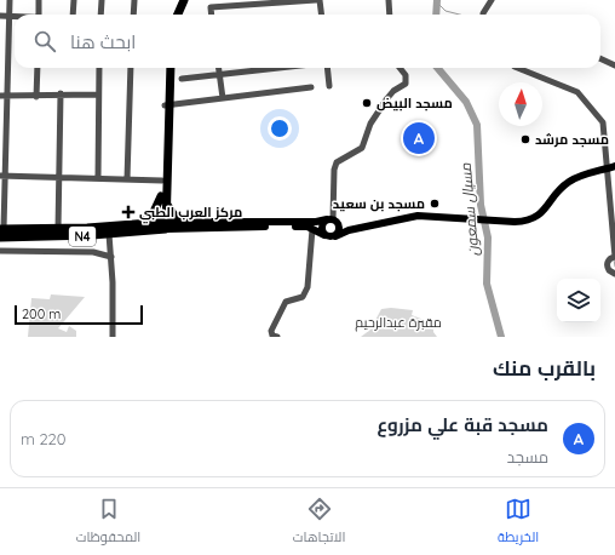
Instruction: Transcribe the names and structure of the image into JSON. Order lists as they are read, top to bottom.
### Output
{
  "streets": {
    "highway": ["N4"]
  },
  "water": ["مسيال سمعون"],
  "parks": ["مقبرة عبدالرحيم"],
  "places": {
    "other": ["مسجد البيض", "مسجد مرشد", "مسجد بن سعيد"],
    "health": ["مركز العرب الطبي"]
  },
  "scale_bar": "200 m",
  "north": "top",
  "page": {
    "search": "ابحث هنا",
    "pins": "A",
    "scale": "200 m",
    "heading": "بالقرب منك",
    "list": [
      {
        "mark": "A",
        "name": "مسجد قبة علي مزروع",
        "note": "مسجد",
        "value": "220 m"
      }
    ],
    "nav": ["الخريطة", "الاتجاهات", "المحفوظات"]
  }
}
